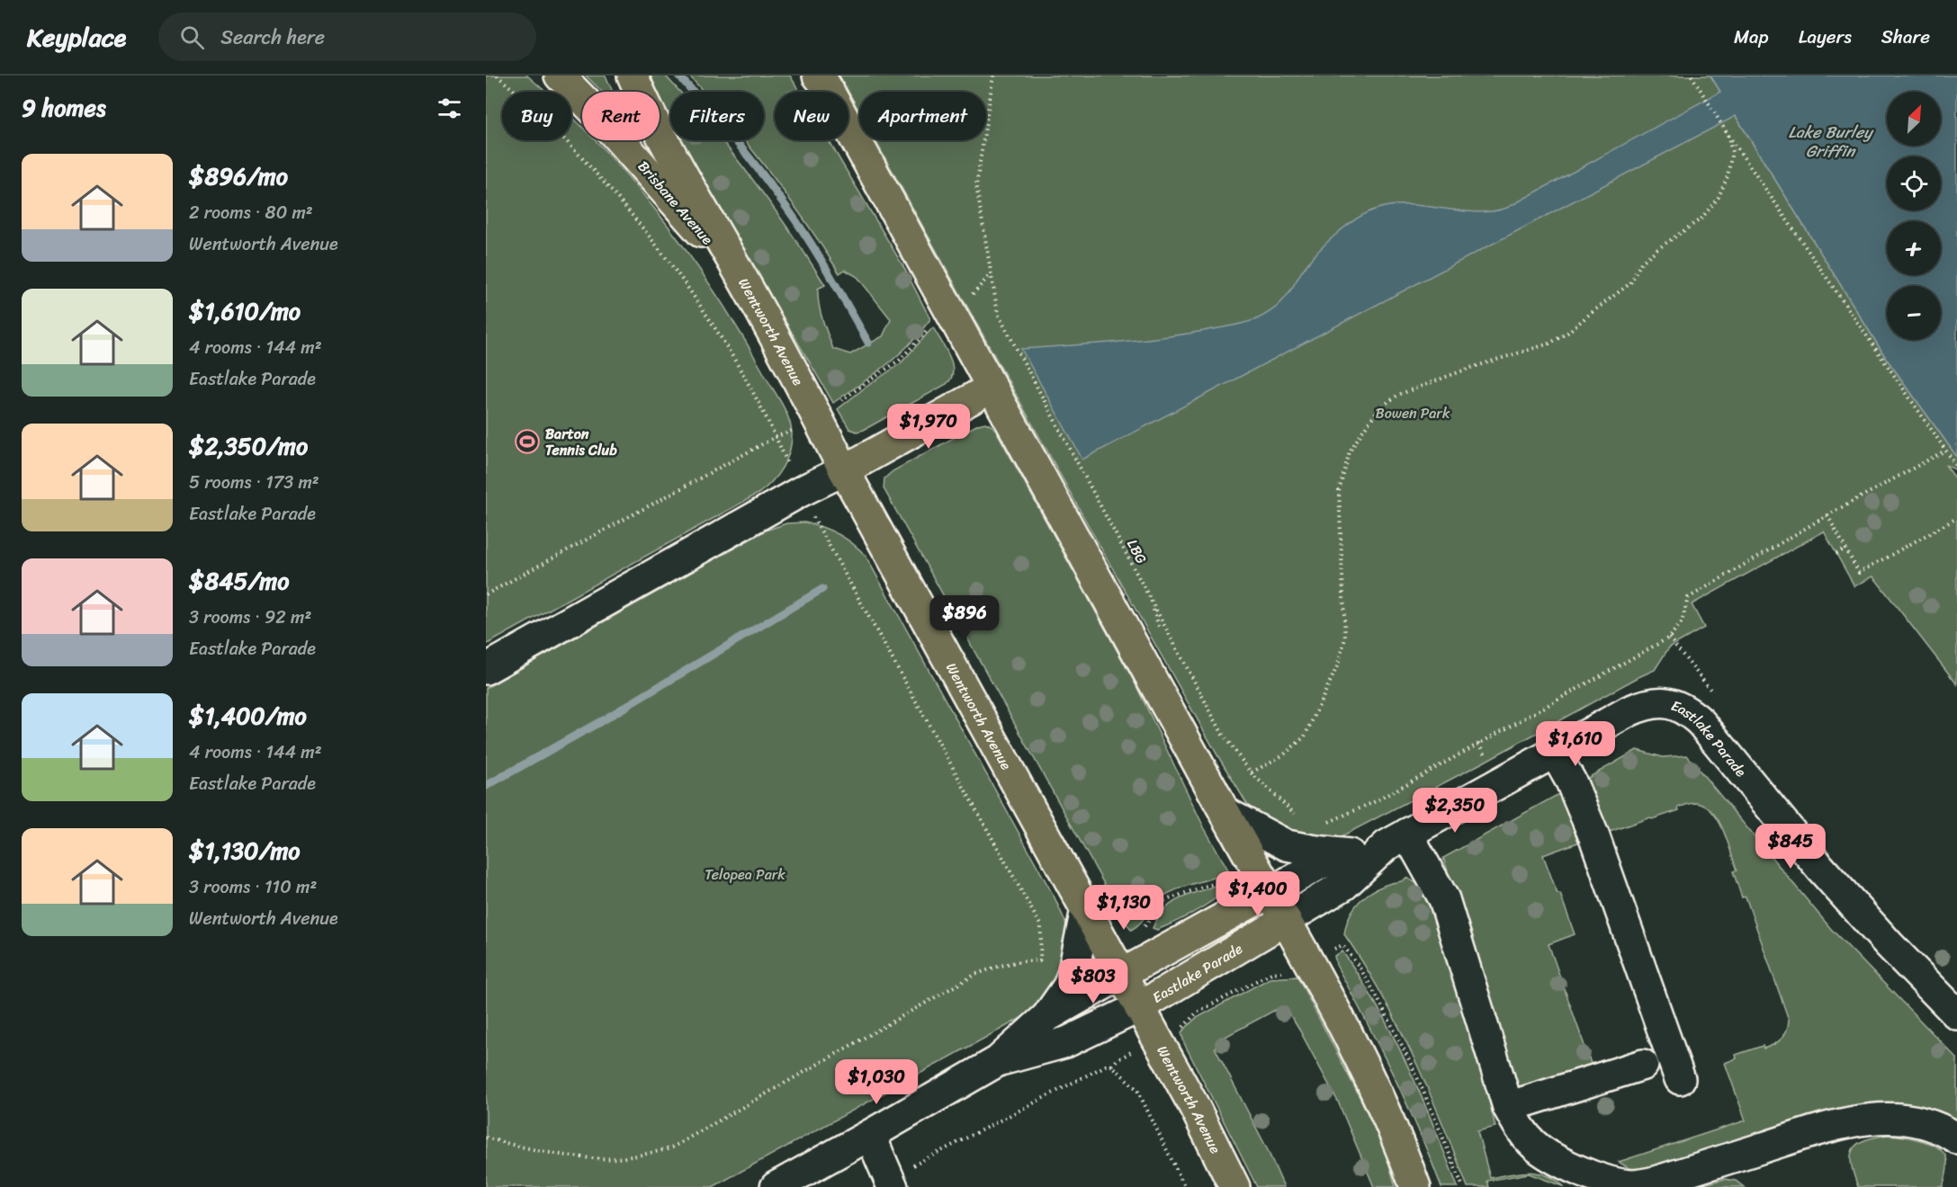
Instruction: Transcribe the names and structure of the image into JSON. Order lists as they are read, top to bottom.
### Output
{
  "streets": {
    "main road": ["Brisbane Avenue", "Wentworth Avenue", "Eastlake Parade"],
    "path": ["LBG"]
  },
  "crossings": [
    ["Brisbane Avenue", "Wentworth Avenue"],
    ["Wentworth Avenue", "Eastlake Parade"]
  ],
  "water": ["Lake Burley Griffin"],
  "parks": ["Bowen Park", "Telopea Park"],
  "places": {
    "sports": ["Barton Tennis Club"]
  },
  "north": "top right",
  "page": {
    "header": "Keyplace",
    "search": "Search here",
    "nav": ["Map", "Layers", "Share"],
    "heading": "9 homes",
    "map_buttons": ["+", "−"],
    "chip": [
      "Buy",
      "Rent",
      "Filters",
      "New",
      "Apartment"
    ],
    "list": [
      {
        "name": "$896/mo",
        "note": "2 rooms · 80 m² · Wentworth Avenue"
      },
      {
        "name": "$1,610/mo",
        "note": "4 rooms · 144 m² · Eastlake Parade"
      },
      {
        "name": "$2,350/mo",
        "note": "5 rooms · 173 m² · Eastlake Parade"
      },
      {
        "name": "$845/mo",
        "note": "3 rooms · 92 m² · Eastlake Parade"
      },
      {
        "name": "$1,400/mo",
        "note": "4 rooms · 144 m² · Eastlake Parade"
      },
      {
        "name": "$1,130/mo",
        "note": "3 rooms · 110 m² · Wentworth Avenue"
      }
    ],
    "price": [
      "$1,970",
      "$896",
      "$1,610",
      "$2,350",
      "$845",
      "$1,400",
      "$1,130",
      "$803",
      "$1,030"
    ]
  }
}
